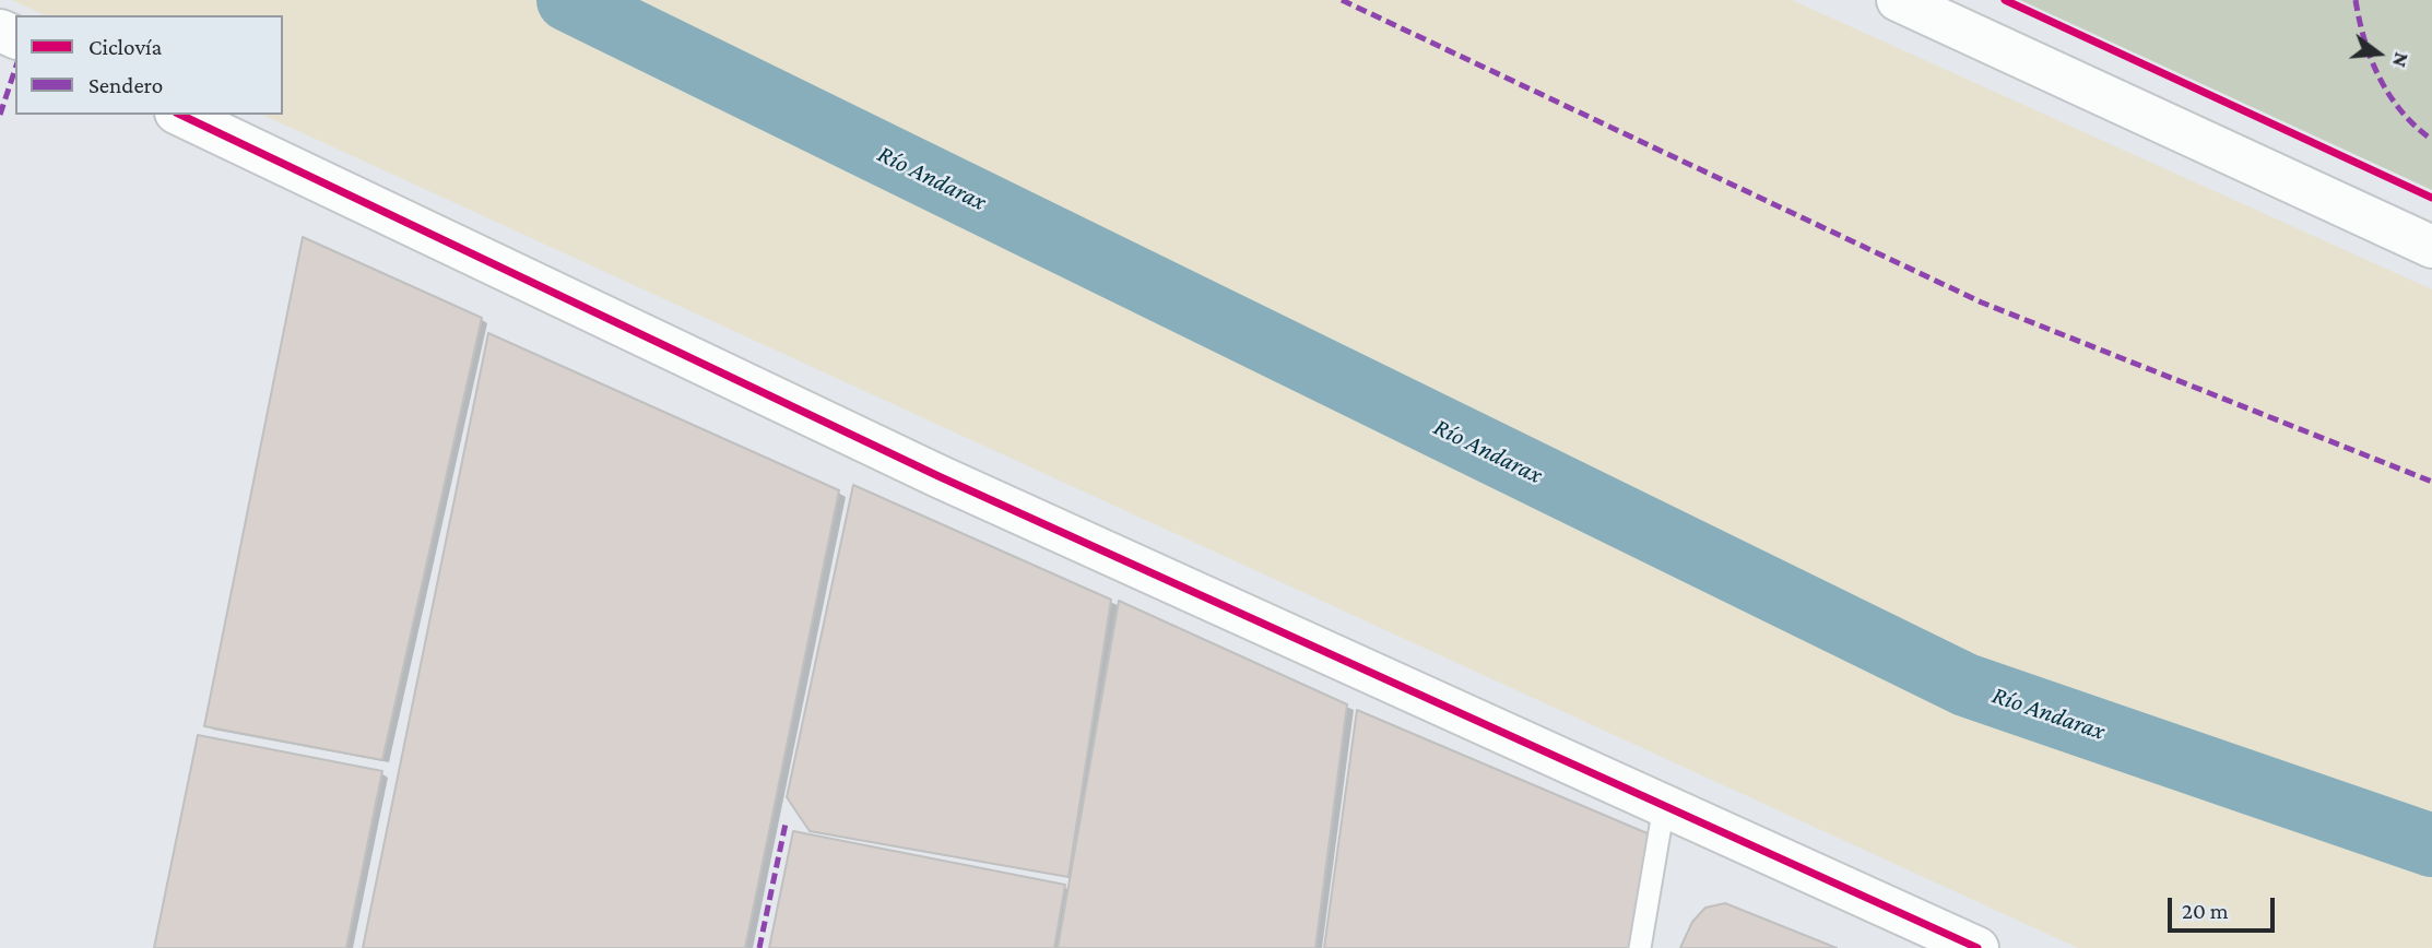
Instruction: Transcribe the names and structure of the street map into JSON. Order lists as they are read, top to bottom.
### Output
{
  "water": ["Río Andarax"],
  "legend": ["Ciclovía", "Sendero"],
  "scale_bar": "20 m",
  "north": "right"
}
